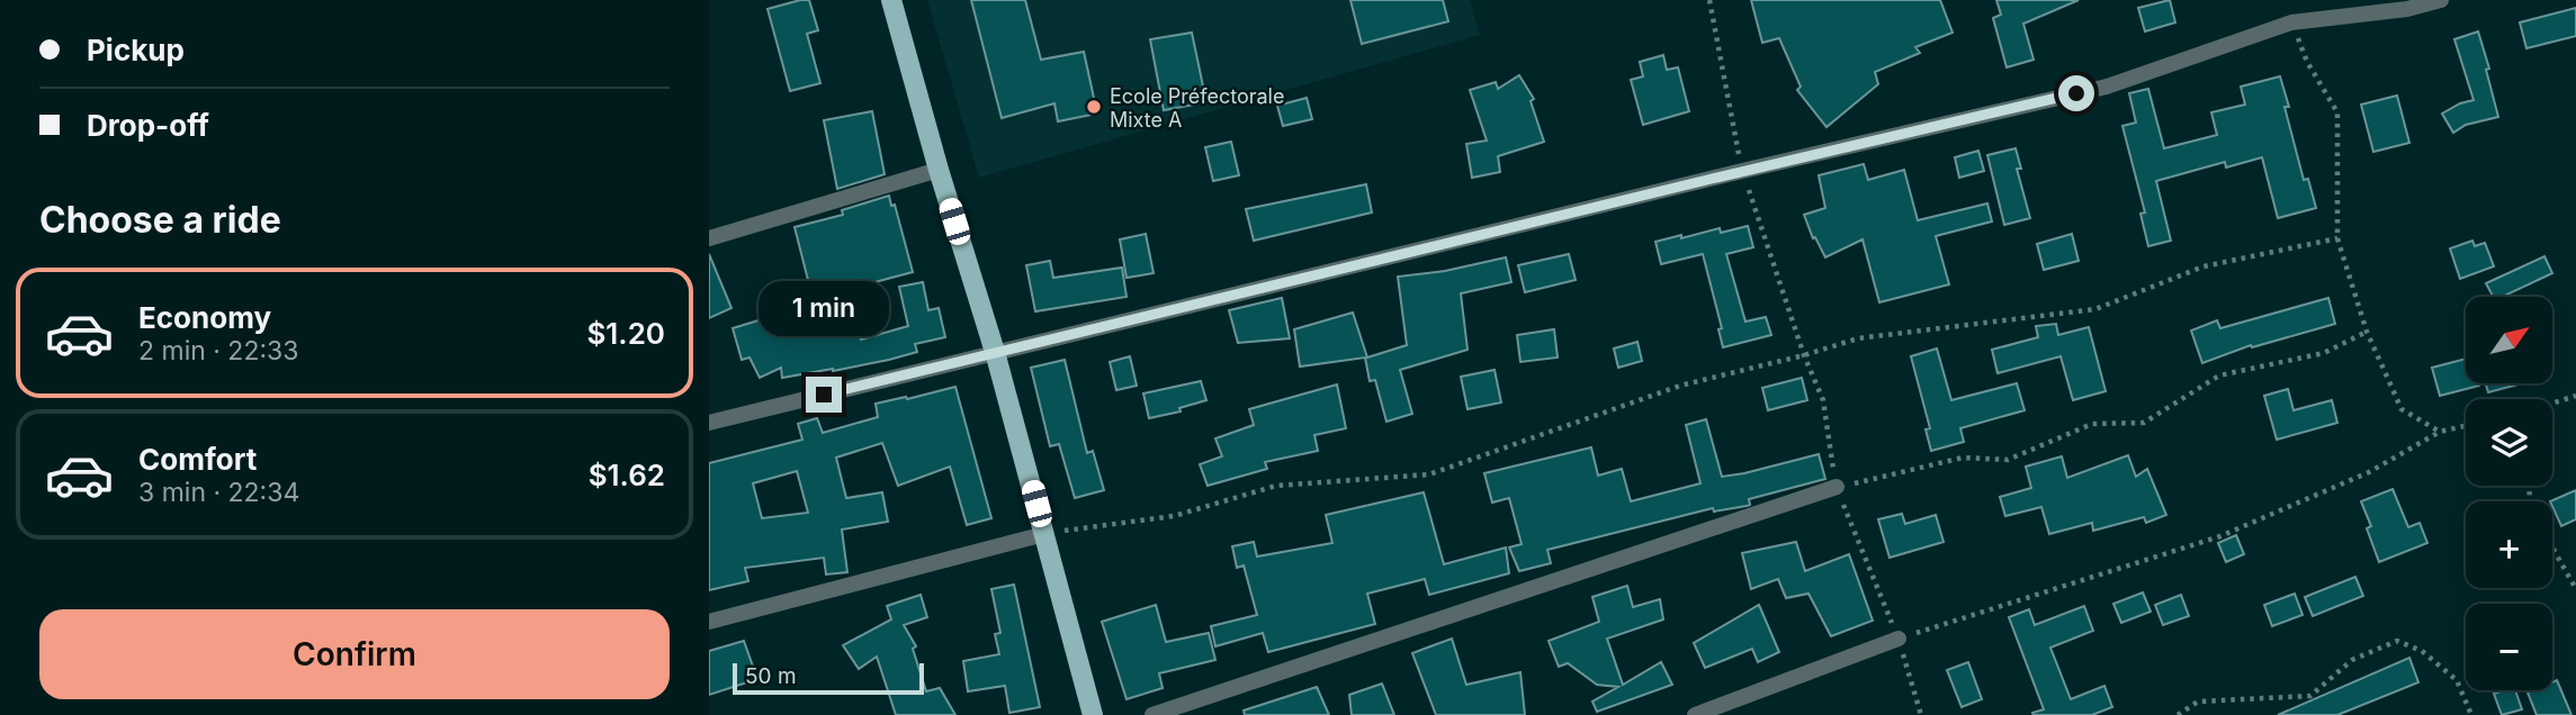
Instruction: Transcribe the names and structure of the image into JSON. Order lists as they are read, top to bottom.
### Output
{
  "places": ["Ecole Préfectorale Mixte A"],
  "scale_bar": "50 m",
  "north": "top right",
  "page": {
    "banner": ["Pickup", "Drop-off"],
    "heading": "Choose a ride",
    "list": [
      {
        "name": "Economy",
        "note": "2 min · 22:33",
        "value": "$1.20"
      },
      {
        "name": "Comfort",
        "note": "3 min · 22:34",
        "value": "$1.62"
      }
    ],
    "bubble": "1 min",
    "map_buttons": ["+", "−"],
    "buttons": "Confirm",
    "scale": "50 m"
  }
}
